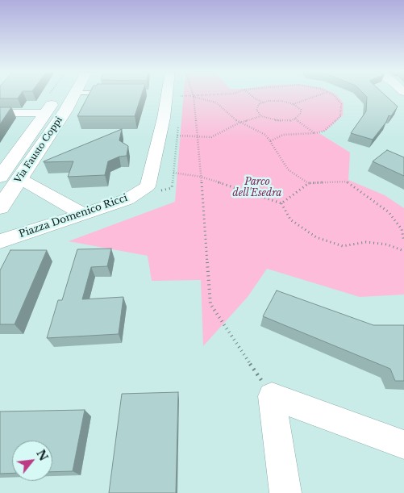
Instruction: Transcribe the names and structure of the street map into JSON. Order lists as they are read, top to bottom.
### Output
{
  "streets": {
    "street": ["Via Fausto Coppi", "Piazza Domenico Ricci"]
  },
  "parks": ["Parco dell'Esedra"],
  "north": "top right"
}
